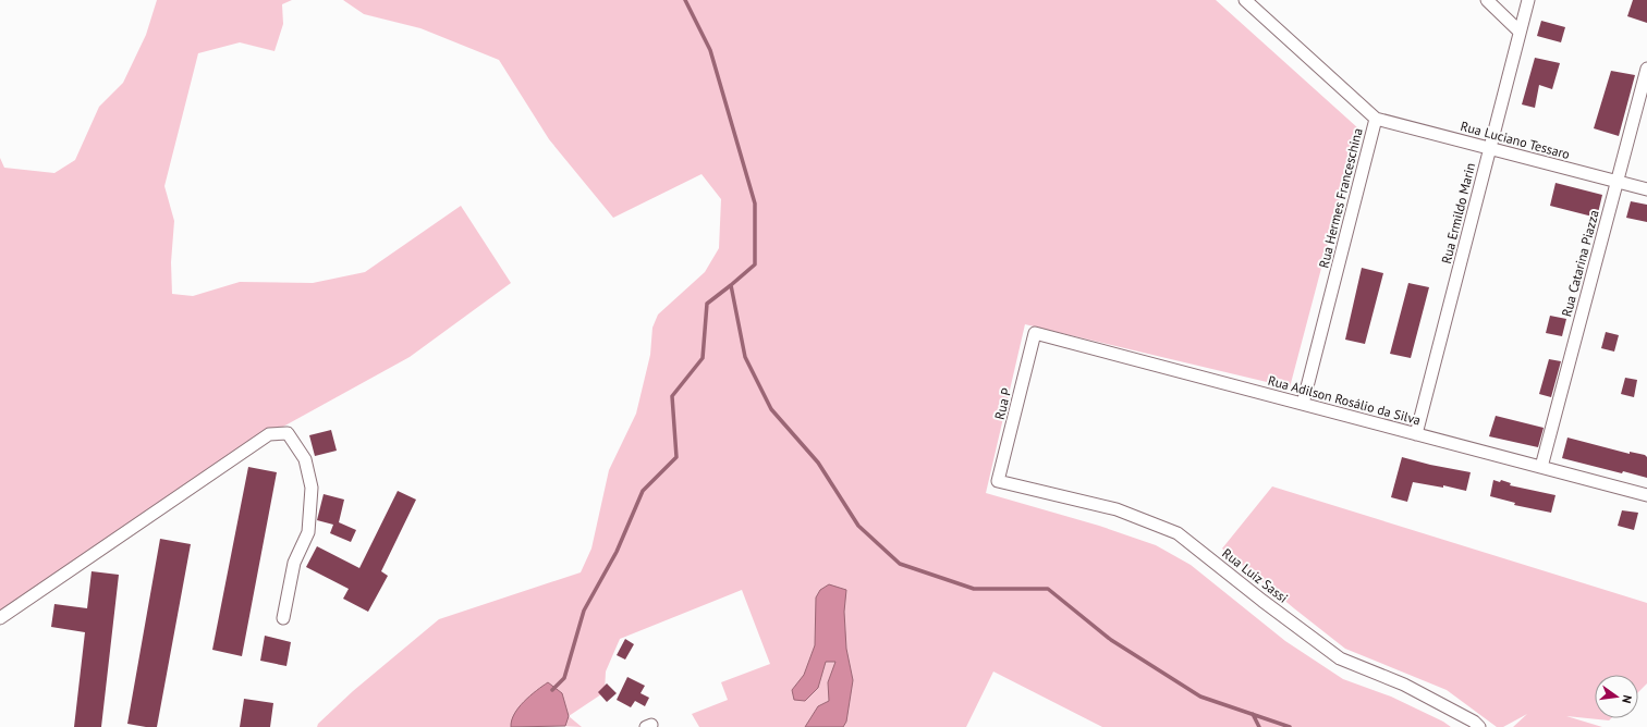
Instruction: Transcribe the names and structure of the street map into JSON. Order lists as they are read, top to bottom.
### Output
{
  "streets": {
    "street": [
      "Rua Luciano Tessaro",
      "Rua Hermes Franceschina",
      "Rua Ermildo Marin",
      "Rua Catarina Piazza",
      "Rua Adilson Rosálio da Silva",
      "Rua P",
      "Rua Luiz Sassi"
    ]
  },
  "crossings": [
    ["Rua Luciano Tessaro", "Rua Hermes Franceschina"],
    ["Rua Luciano Tessaro", "Rua Ermildo Marin"],
    ["Rua Luciano Tessaro", "Rua Catarina Piazza"],
    ["Rua Hermes Franceschina", "Rua Adilson Rosálio da Silva"],
    ["Rua Ermildo Marin", "Rua Adilson Rosálio da Silva"],
    ["Rua Catarina Piazza", "Rua Adilson Rosálio da Silva"],
    ["Rua Adilson Rosálio da Silva", "Rua P"],
    ["Rua P", "Rua Luiz Sassi"]
  ],
  "north": "right"
}
